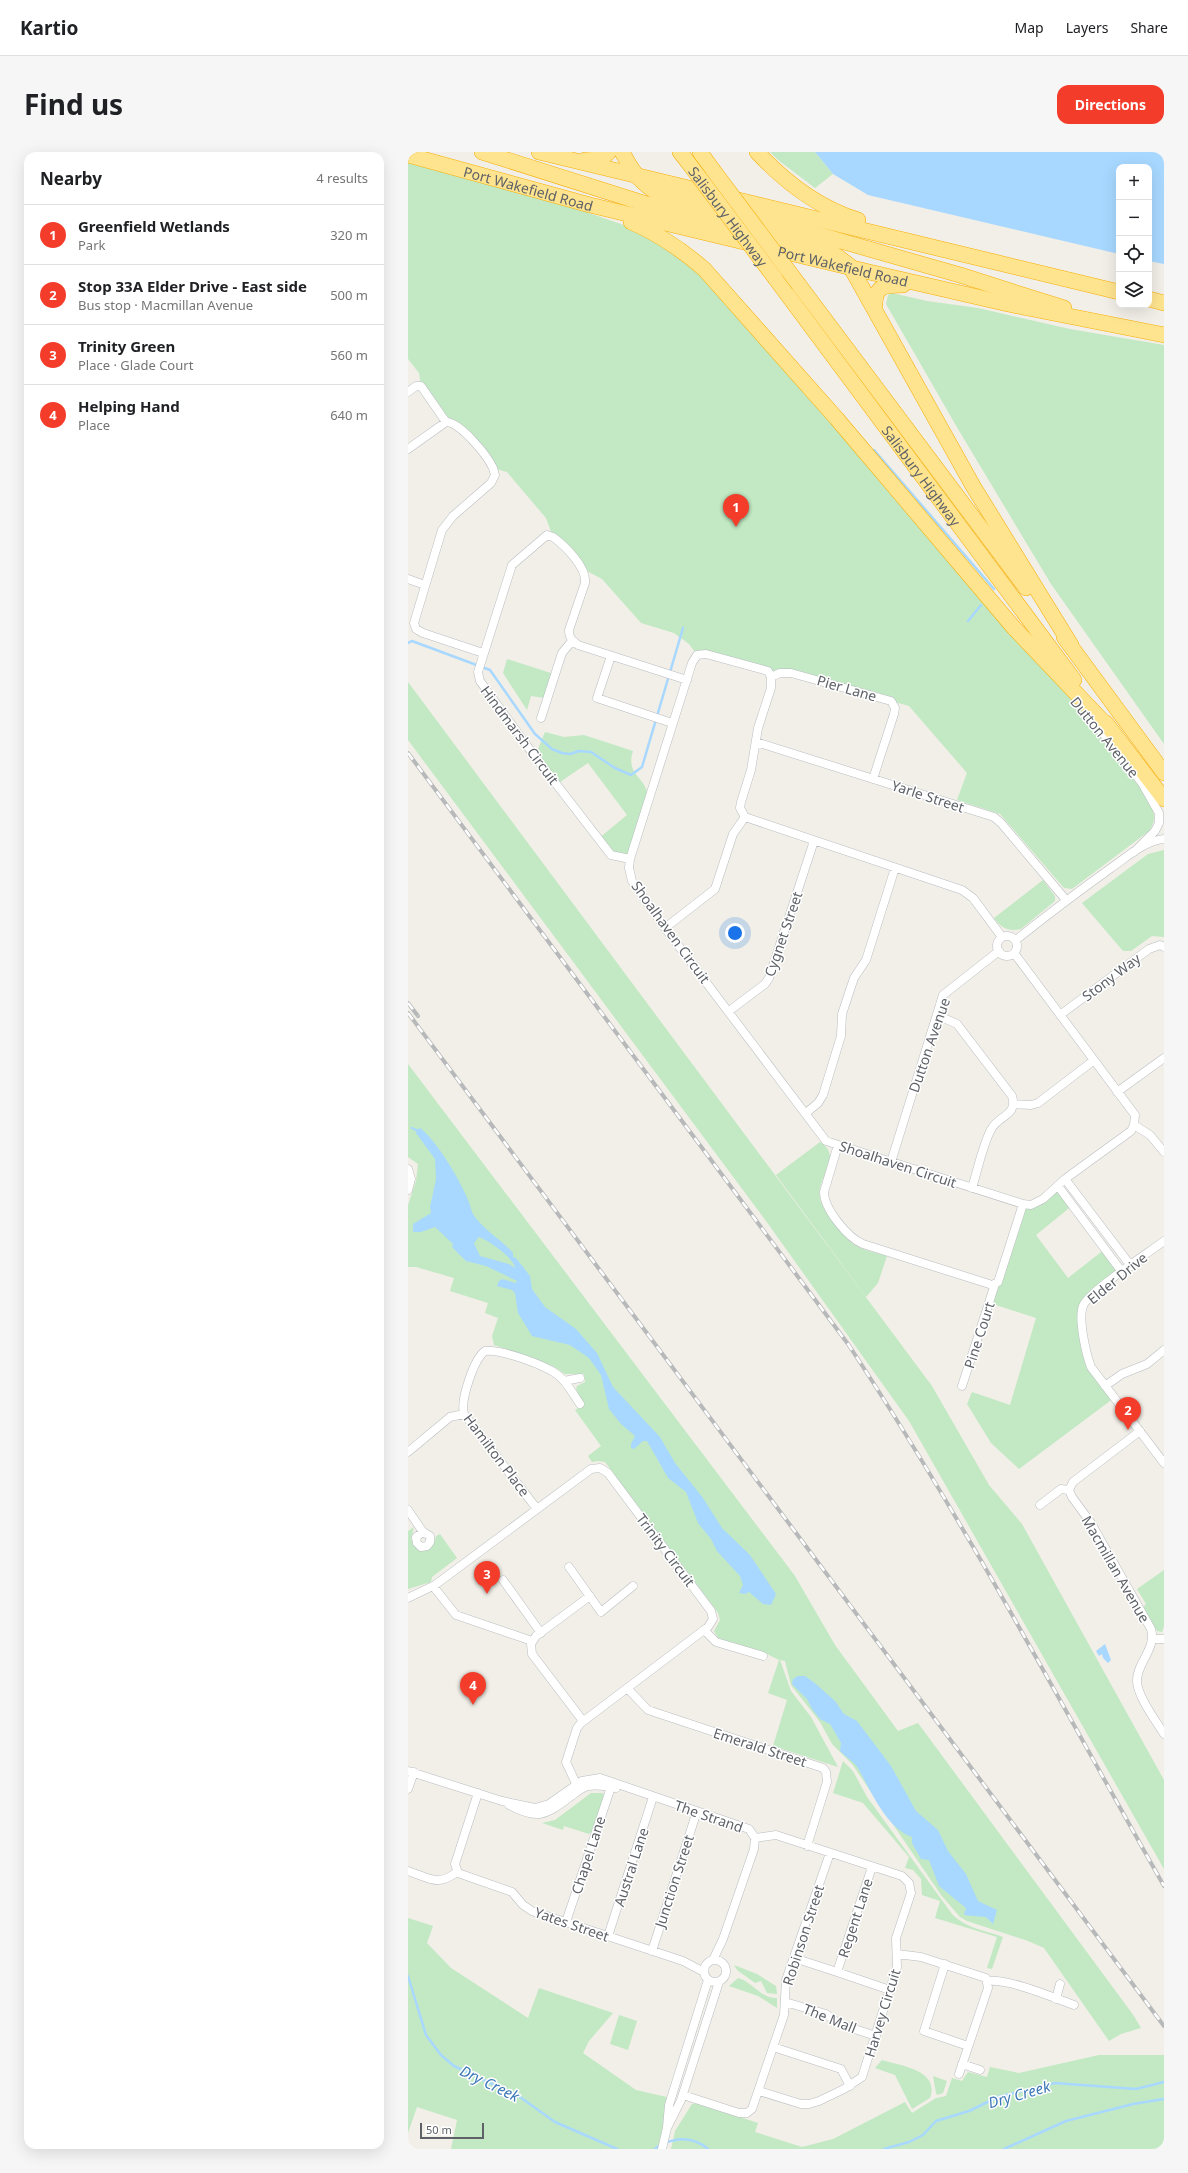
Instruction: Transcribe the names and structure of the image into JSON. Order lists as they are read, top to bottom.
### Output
{
  "streets": {
    "highway": ["Port Wakefield Road", "Salisbury Highway"],
    "street": [
      "Pier Lane",
      "Hindmarsh Circuit",
      "Dutton Avenue",
      "Yarle Street",
      "Shoalhaven Circuit",
      "Cygnet Street",
      "Stony Way",
      "Elder Drive",
      "Pine Court",
      "Hamilton Place",
      "Trinity Circuit",
      "Macmillan Avenue",
      "Emerald Street",
      "The Strand",
      "Chapel Lane",
      "Austral Lane",
      "Junction Street",
      "Regent Lane",
      "Yates Street",
      "Robinson Street",
      "Harvey Circuit",
      "The Mall"
    ]
  },
  "crossings": [
    ["Pier Lane", "Yarle Street"],
    ["Pier Lane", "Shoalhaven Circuit"],
    ["Hindmarsh Circuit", "Shoalhaven Circuit"],
    ["Dutton Avenue", "Yarle Street"],
    ["Dutton Avenue", "Shoalhaven Circuit"],
    ["Shoalhaven Circuit", "Cygnet Street"],
    ["Shoalhaven Circuit", "Pine Court"],
    ["Hamilton Place", "Trinity Circuit"],
    ["Trinity Circuit", "Emerald Street"],
    ["Trinity Circuit", "The Strand"],
    ["Emerald Street", "Harvey Circuit"],
    ["The Strand", "Chapel Lane"],
    ["The Strand", "Austral Lane"],
    ["The Strand", "Junction Street"],
    ["The Strand", "Yates Street"],
    ["The Strand", "Harvey Circuit"],
    ["Chapel Lane", "Yates Street"],
    ["Austral Lane", "Yates Street"],
    ["Junction Street", "Yates Street"],
    ["Regent Lane", "Robinson Street"],
    ["Regent Lane", "Harvey Circuit"],
    ["Robinson Street", "Harvey Circuit"],
    ["Robinson Street", "The Mall"],
    ["Harvey Circuit", "The Mall"]
  ],
  "water": ["Dry Creek"],
  "scale_bar": "50 m",
  "page": {
    "header": "Kartio",
    "nav": ["Map", "Layers", "Share"],
    "title": "Find us",
    "buttons": "Directions",
    "heading": ["Nearby", "4 results"],
    "map_buttons": ["+", "−"],
    "list": [
      {
        "mark": "1",
        "name": "Greenfield Wetlands",
        "note": "Park",
        "value": "320 m"
      },
      {
        "mark": "2",
        "name": "Stop 33A Elder Drive - East side",
        "note": "Bus stop · Macmillan Avenue",
        "value": "500 m"
      },
      {
        "mark": "3",
        "name": "Trinity Green",
        "note": "Place · Glade Court",
        "value": "560 m"
      },
      {
        "mark": "4",
        "name": "Helping Hand",
        "note": "Place",
        "value": "640 m"
      }
    ],
    "pins": [
      "1",
      "2",
      "3",
      "4"
    ],
    "scale": "50 m"
  }
}
